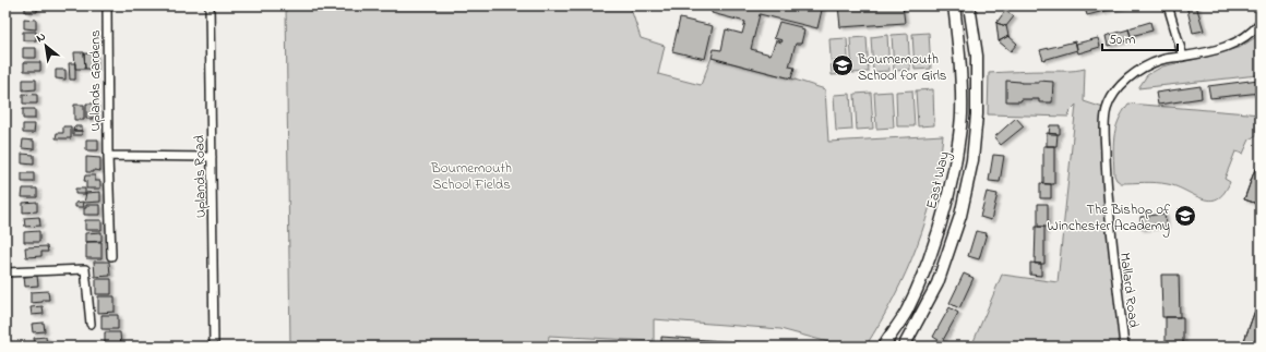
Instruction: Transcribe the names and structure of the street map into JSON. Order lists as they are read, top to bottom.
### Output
{
  "streets": {
    "street": [
      "Uplands Gardens",
      "Uplands Road",
      "East Way",
      "Mallard Road"
    ]
  },
  "parks": ["Bournemouth School Fields"],
  "places": {
    "school or university": ["Bournemouth School for Girls", "The Bishop of Winchester Academy"]
  },
  "scale_bar": "50 m",
  "north": "top left"
}
